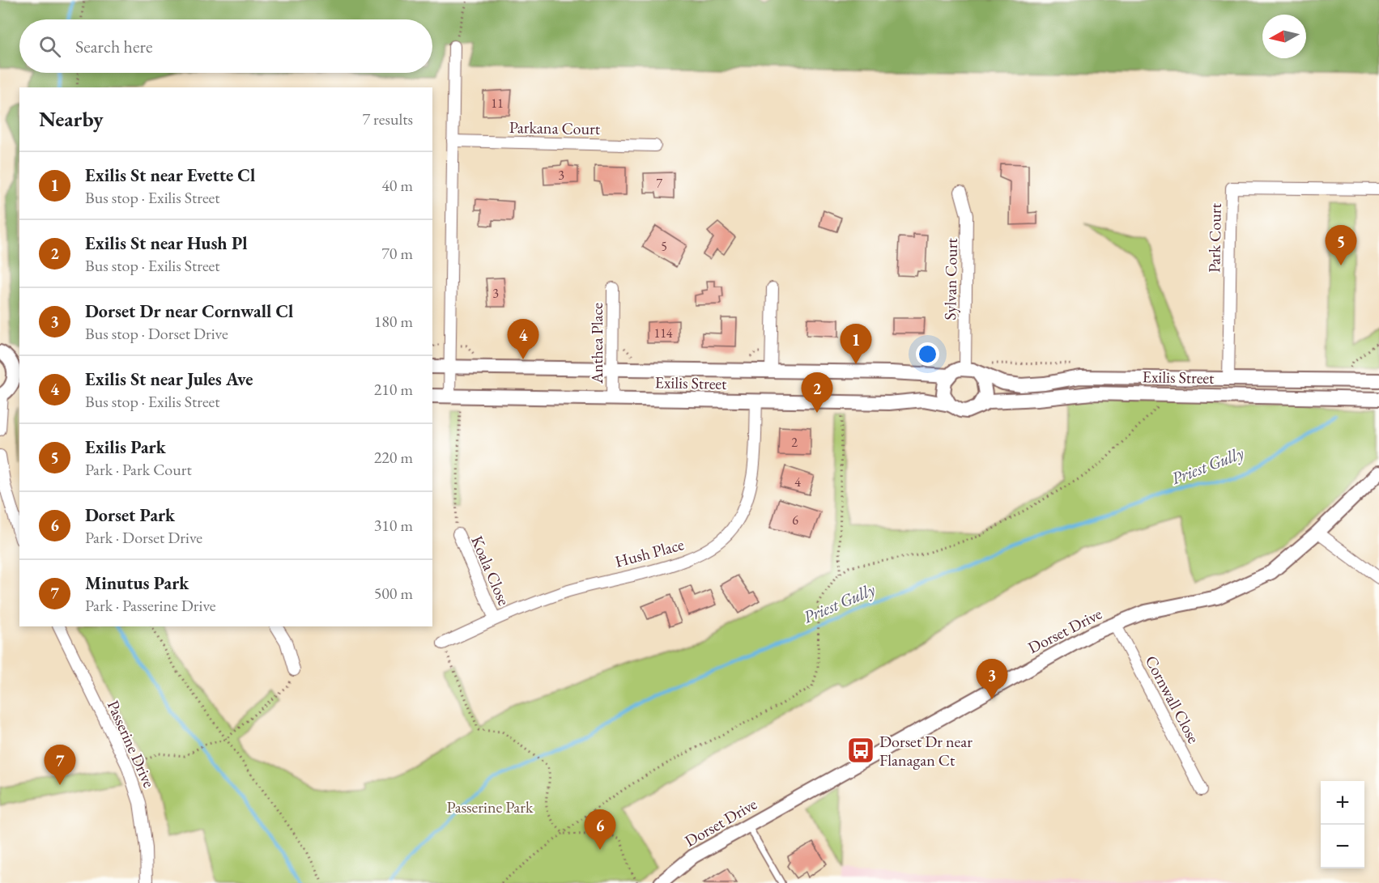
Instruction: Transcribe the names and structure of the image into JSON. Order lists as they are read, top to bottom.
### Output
{
  "streets": {
    "street": [
      "Parkana Court",
      "Park Court",
      "Sylvan Court",
      "Anthea Place",
      "Exilis Street",
      "Hush Place",
      "Koala Close",
      "Dorset Drive",
      "Cornwall Close",
      "Passerine Drive"
    ]
  },
  "crossings": [
    ["Park Court", "Exilis Street"],
    ["Sylvan Court", "Exilis Street"],
    ["Anthea Place", "Exilis Street"],
    ["Exilis Street", "Hush Place"],
    ["Hush Place", "Koala Close"],
    ["Dorset Drive", "Cornwall Close"]
  ],
  "water": ["Priest Gully"],
  "parks": ["Passerine Park"],
  "places": {
    "bus stop": ["Dorset Dr near Flanagan Ct"]
  },
  "house_numbers": [
    "11",
    "3",
    "7",
    "5",
    "3",
    "114",
    "2",
    "4",
    "6"
  ],
  "north": "left",
  "page": {
    "search": "Search here",
    "heading": ["Nearby", "7 results"],
    "list": [
      {
        "mark": "1",
        "name": "Exilis St near Evette Cl",
        "note": "Bus stop · Exilis Street",
        "value": "40 m"
      },
      {
        "mark": "2",
        "name": "Exilis St near Hush Pl",
        "note": "Bus stop · Exilis Street",
        "value": "70 m"
      },
      {
        "mark": "3",
        "name": "Dorset Dr near Cornwall Cl",
        "note": "Bus stop · Dorset Drive",
        "value": "180 m"
      },
      {
        "mark": "4",
        "name": "Exilis St near Jules Ave",
        "note": "Bus stop · Exilis Street",
        "value": "210 m"
      },
      {
        "mark": "5",
        "name": "Exilis Park",
        "note": "Park · Park Court",
        "value": "220 m"
      },
      {
        "mark": "6",
        "name": "Dorset Park",
        "note": "Park · Dorset Drive",
        "value": "310 m"
      },
      {
        "mark": "7",
        "name": "Minutus Park",
        "note": "Park · Passerine Drive",
        "value": "500 m"
      }
    ],
    "pins": [
      "5",
      "4",
      "1",
      "2",
      "3",
      "7",
      "6"
    ],
    "map_buttons": ["+", "−"]
  }
}
